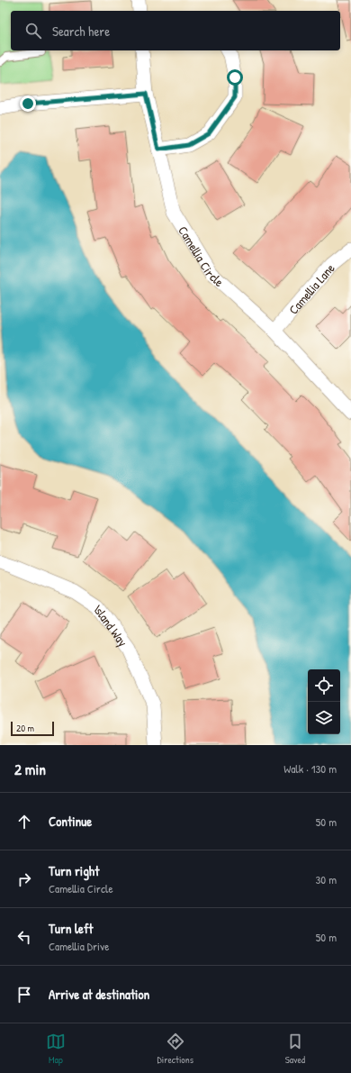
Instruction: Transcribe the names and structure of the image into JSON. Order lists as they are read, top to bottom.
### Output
{
  "streets": {
    "street": ["Camellia Circle", "Camellia Lane", "Island Way"]
  },
  "crossings": [
    ["Camellia Circle", "Camellia Lane"]
  ],
  "scale_bar": "20 m",
  "page": {
    "search": "Search here",
    "scale": "20 m",
    "heading": ["2 min", "Walk · 130 m"],
    "list": [
      ["Continue", "50 m"],
      ["Turn right", "Camellia Circle", "30 m"],
      ["Turn left", "Camellia Drive", "50 m"],
      "Arrive at destination"
    ],
    "nav": ["Map", "Directions", "Saved"]
  }
}
